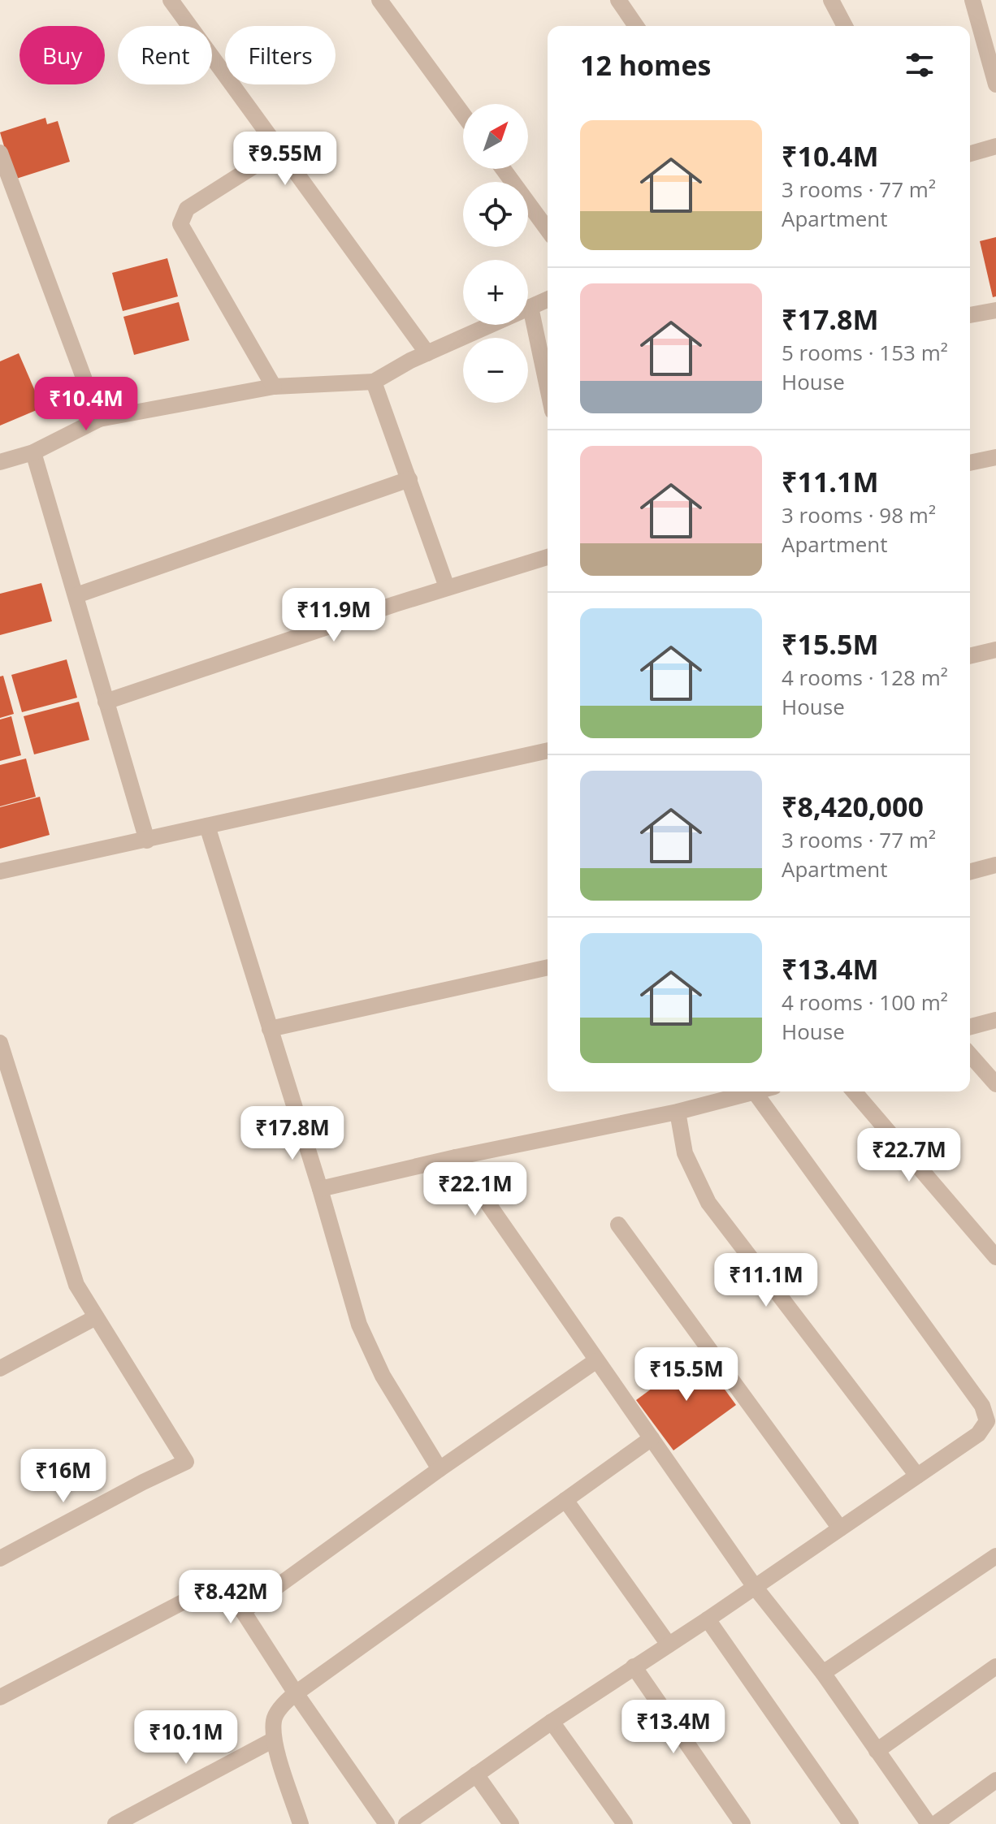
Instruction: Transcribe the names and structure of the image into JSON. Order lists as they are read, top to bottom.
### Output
{
  "north": "top right",
  "page": {
    "chip": ["Buy", "Rent", "Filters"],
    "heading": "12 homes",
    "map_buttons": ["+", "−"],
    "list": [
      {
        "name": "₹10.4M",
        "note": "3 rooms · 77 m² · Apartment"
      },
      {
        "name": "₹17.8M",
        "note": "5 rooms · 153 m² · House"
      },
      {
        "name": "₹11.1M",
        "note": "3 rooms · 98 m² · Apartment"
      },
      {
        "name": "₹15.5M",
        "note": "4 rooms · 128 m² · House"
      },
      {
        "name": "₹8,420,000",
        "note": "3 rooms · 77 m² · Apartment"
      },
      {
        "name": "₹13.4M",
        "note": "4 rooms · 100 m² · House"
      }
    ],
    "price": [
      "₹9.55M",
      "₹10.4M",
      "₹11.9M",
      "₹17.8M",
      "₹22.7M",
      "₹22.1M",
      "₹11.1M",
      "₹15.5M",
      "₹16M",
      "₹8.42M",
      "₹13.4M",
      "₹10.1M"
    ]
  }
}
